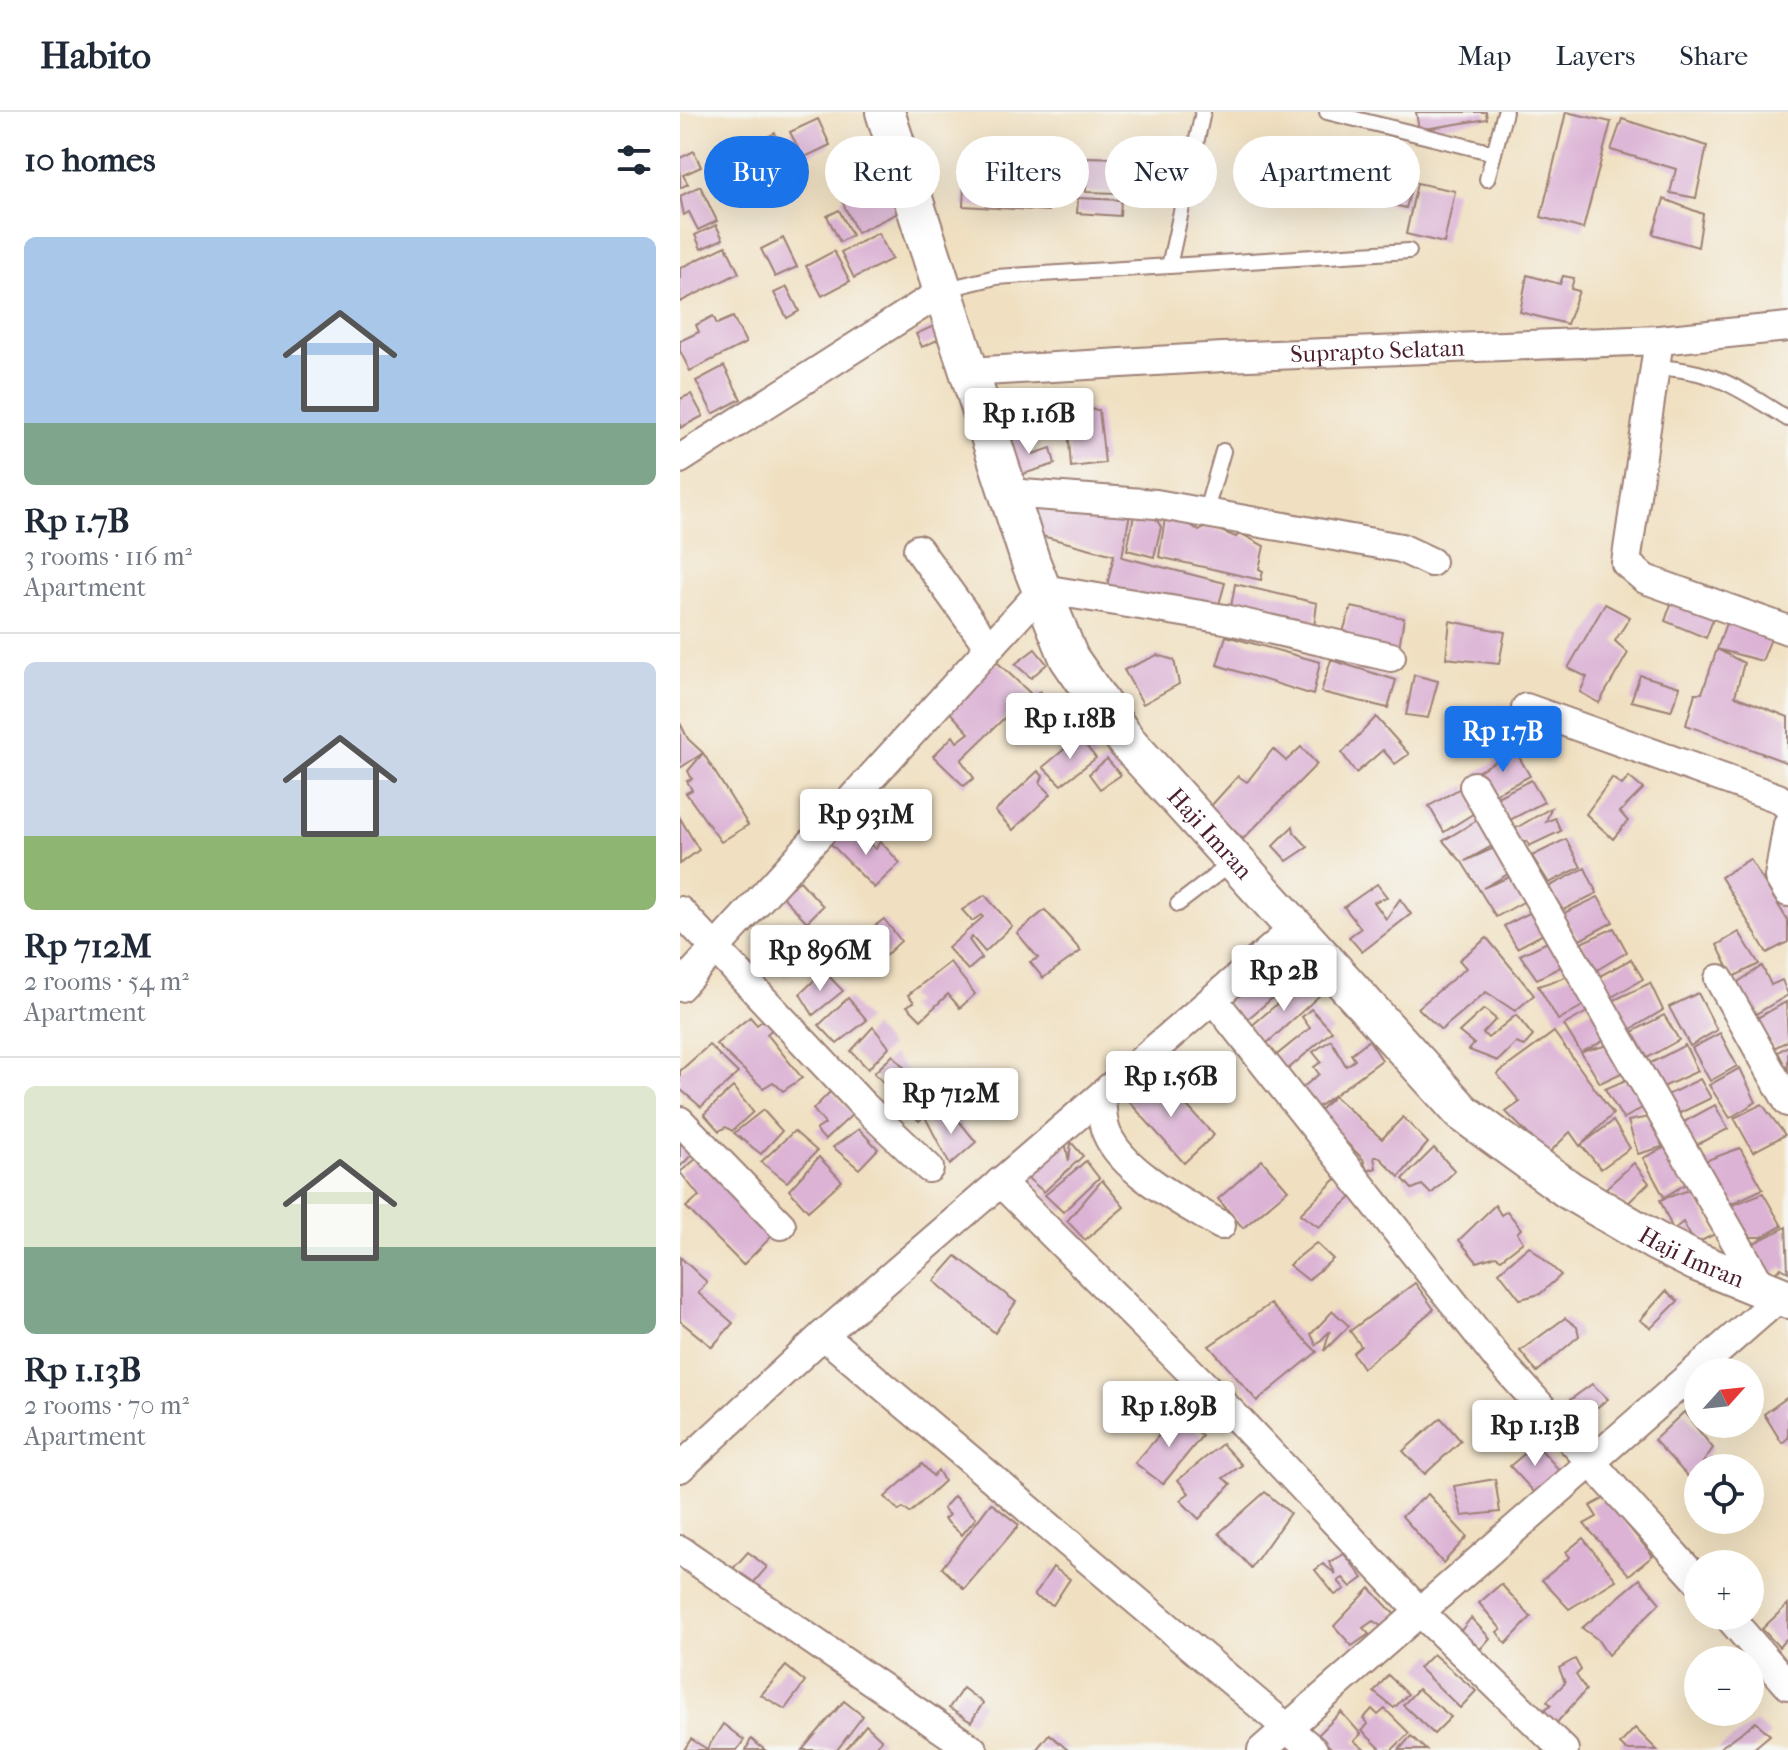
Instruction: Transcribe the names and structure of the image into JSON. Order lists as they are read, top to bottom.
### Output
{
  "streets": {
    "street": ["Suprapto Selatan", "Haji Imran"]
  },
  "crossings": [
    ["Suprapto Selatan", "Haji Imran"]
  ],
  "north": "top right",
  "page": {
    "header": "Habito",
    "nav": ["Map", "Layers", "Share"],
    "heading": "10 homes",
    "chip": [
      "Buy",
      "Rent",
      "Filters",
      "New",
      "Apartment"
    ],
    "list": [
      {
        "name": "Rp 1.7B",
        "note": "3 rooms · 116 m² · Apartment"
      },
      {
        "name": "Rp 712M",
        "note": "2 rooms · 54 m² · Apartment"
      },
      {
        "name": "Rp 1.13B",
        "note": "2 rooms · 70 m² · Apartment"
      }
    ],
    "price": [
      "Rp 1.16B",
      "Rp 1.18B",
      "Rp 1.7B",
      "Rp 931M",
      "Rp 896M",
      "Rp 2B",
      "Rp 1.56B",
      "Rp 712M",
      "Rp 1.89B",
      "Rp 1.13B"
    ],
    "map_buttons": ["+", "−"]
  }
}
